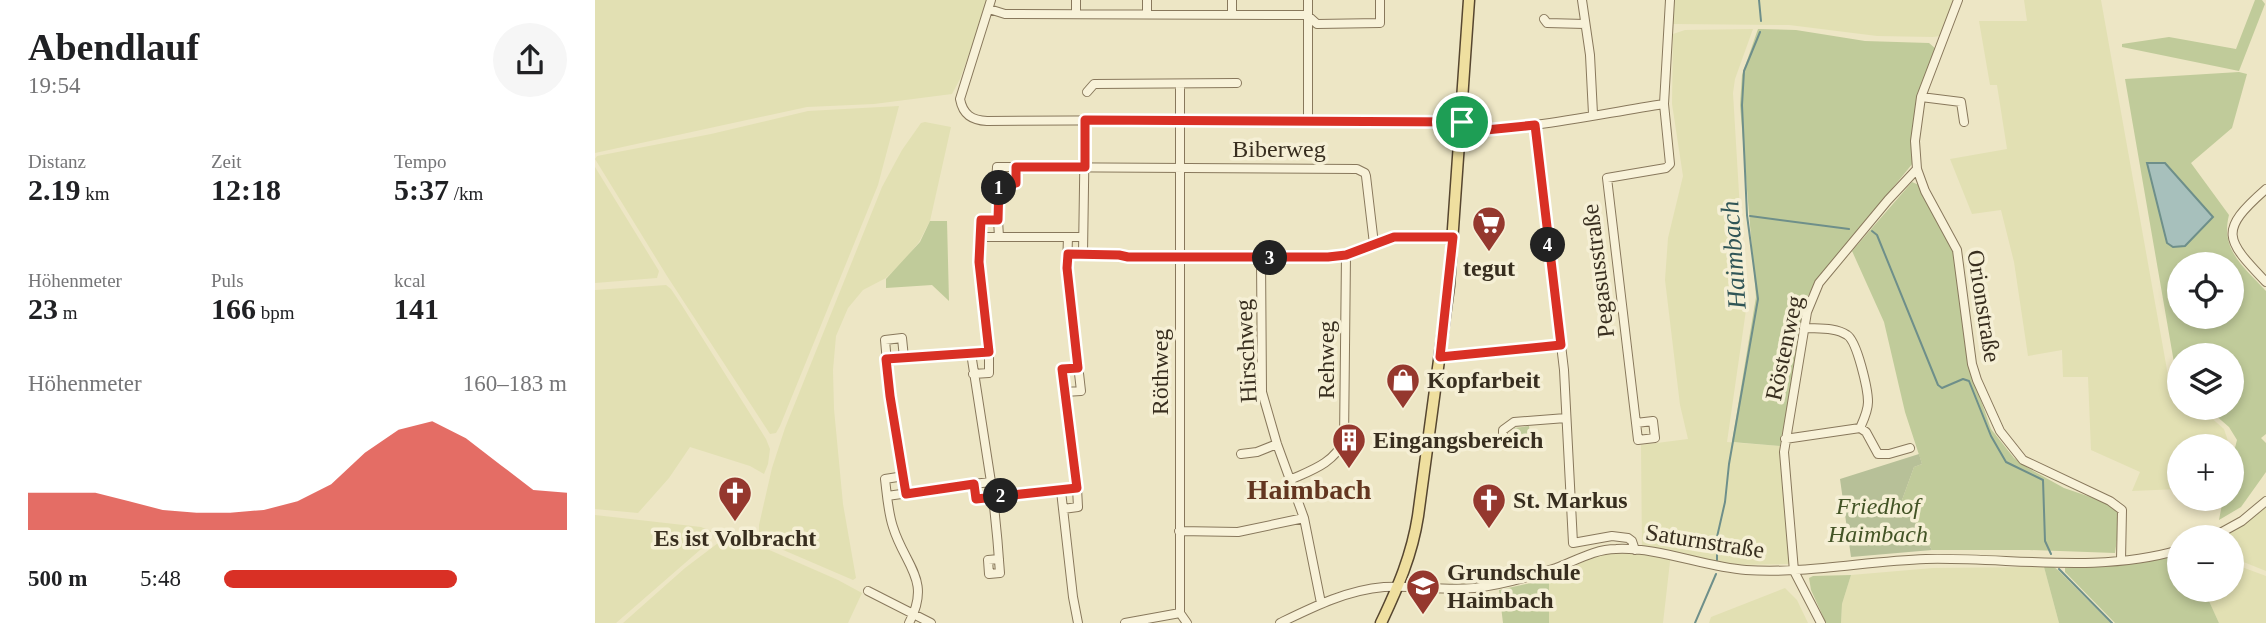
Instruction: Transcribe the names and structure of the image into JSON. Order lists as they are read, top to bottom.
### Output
{
  "streets": {
    "street": [
      "Biberweg",
      "Pegasusstraße",
      "Orionstraße",
      "Röstenweg",
      "Hirschweg",
      "Rehweg",
      "Röthweg",
      "Saturnstraße"
    ]
  },
  "crossings": [
    ["Biberweg", "Röthweg"],
    ["Orionstraße", "Röstenweg"],
    ["Orionstraße", "Saturnstraße"],
    ["Röstenweg", "Saturnstraße"],
    ["Hirschweg", "Rehweg"],
    ["Hirschweg", "Saturnstraße"]
  ],
  "districts": ["Haimbach"],
  "water": ["Haimbach"],
  "parks": ["Friedhof Haimbach"],
  "places": {
    "supermarket": ["tegut"],
    "shop": ["Kopfarbeit"],
    "building": ["Eingangsbereich"],
    "church": ["Es ist Volbracht", "St. Markus"],
    "school or university": ["Grundschule Haimbach"]
  },
  "page": {
    "heading": ["Abendlauf", "19:54"],
    "stats": [
      ["Distanz", "2.19 km"],
      ["Zeit", "12:18"],
      ["Tempo", "5:37 /km"],
      ["Höhenmeter", "23 m"],
      ["Puls", "166 bpm"],
      ["kcal", "141"]
    ],
    "pins": [
      "1",
      "4",
      "3",
      "2"
    ],
    "map_buttons": ["+", "−"],
    "chart": ["Höhenmeter", "160–183 m"],
    "list": [
      {
        "name": "500 m",
        "note": "5:48"
      }
    ]
  }
}
